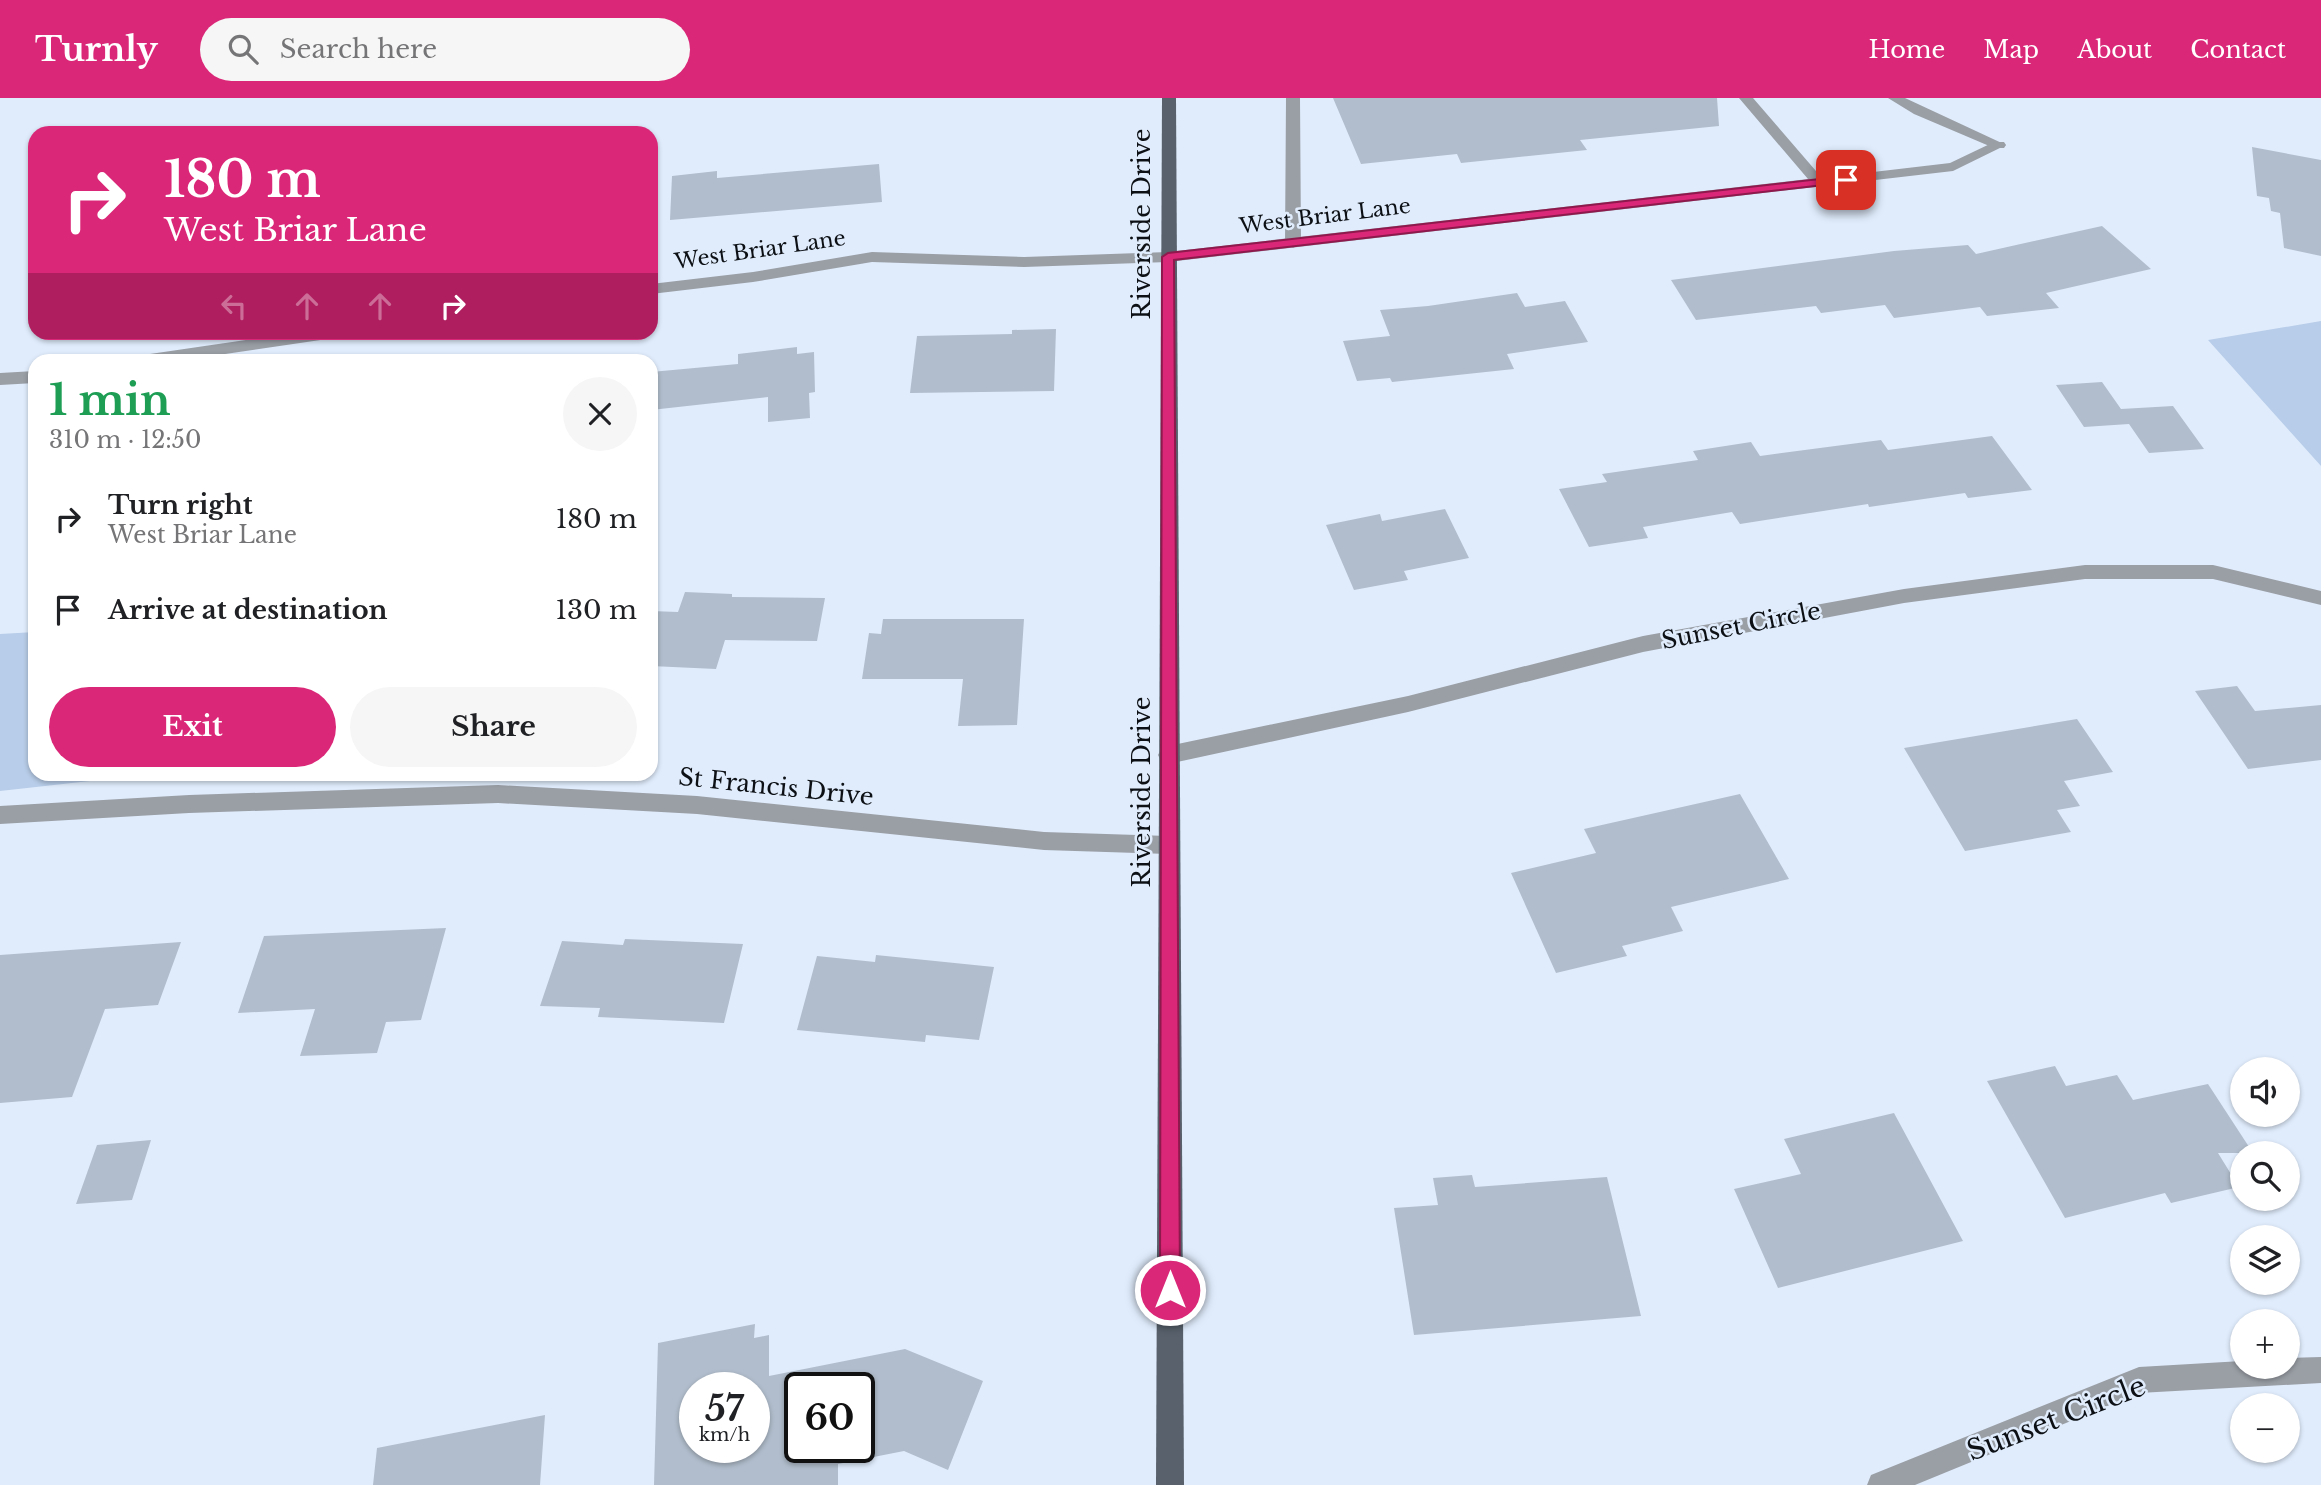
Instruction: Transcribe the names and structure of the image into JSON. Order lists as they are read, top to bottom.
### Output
{
  "streets": {
    "main road": ["Riverside Drive"],
    "street": ["West Briar Lane", "Sunset Circle", "St Francis Drive"]
  },
  "crossings": [
    ["West Briar Lane", "Riverside Drive"],
    ["Riverside Drive", "Sunset Circle"],
    ["Riverside Drive", "St Francis Drive"]
  ],
  "page": {
    "header": "Turnly",
    "search": "Search here",
    "nav": [
      "Home",
      "Map",
      "About",
      "Contact"
    ],
    "turn": ["180 m", "West Briar Lane"],
    "heading": ["1 min", "310 m · 12:50"],
    "list": [
      {
        "name": "Turn right",
        "note": "West Briar Lane",
        "value": "180 m"
      },
      {
        "name": "Arrive at destination",
        "value": "130 m"
      }
    ],
    "buttons": ["Exit", "Share"],
    "map_buttons": ["+", "−"],
    "speed": "57 km/h",
    "limit": "60"
  }
}
